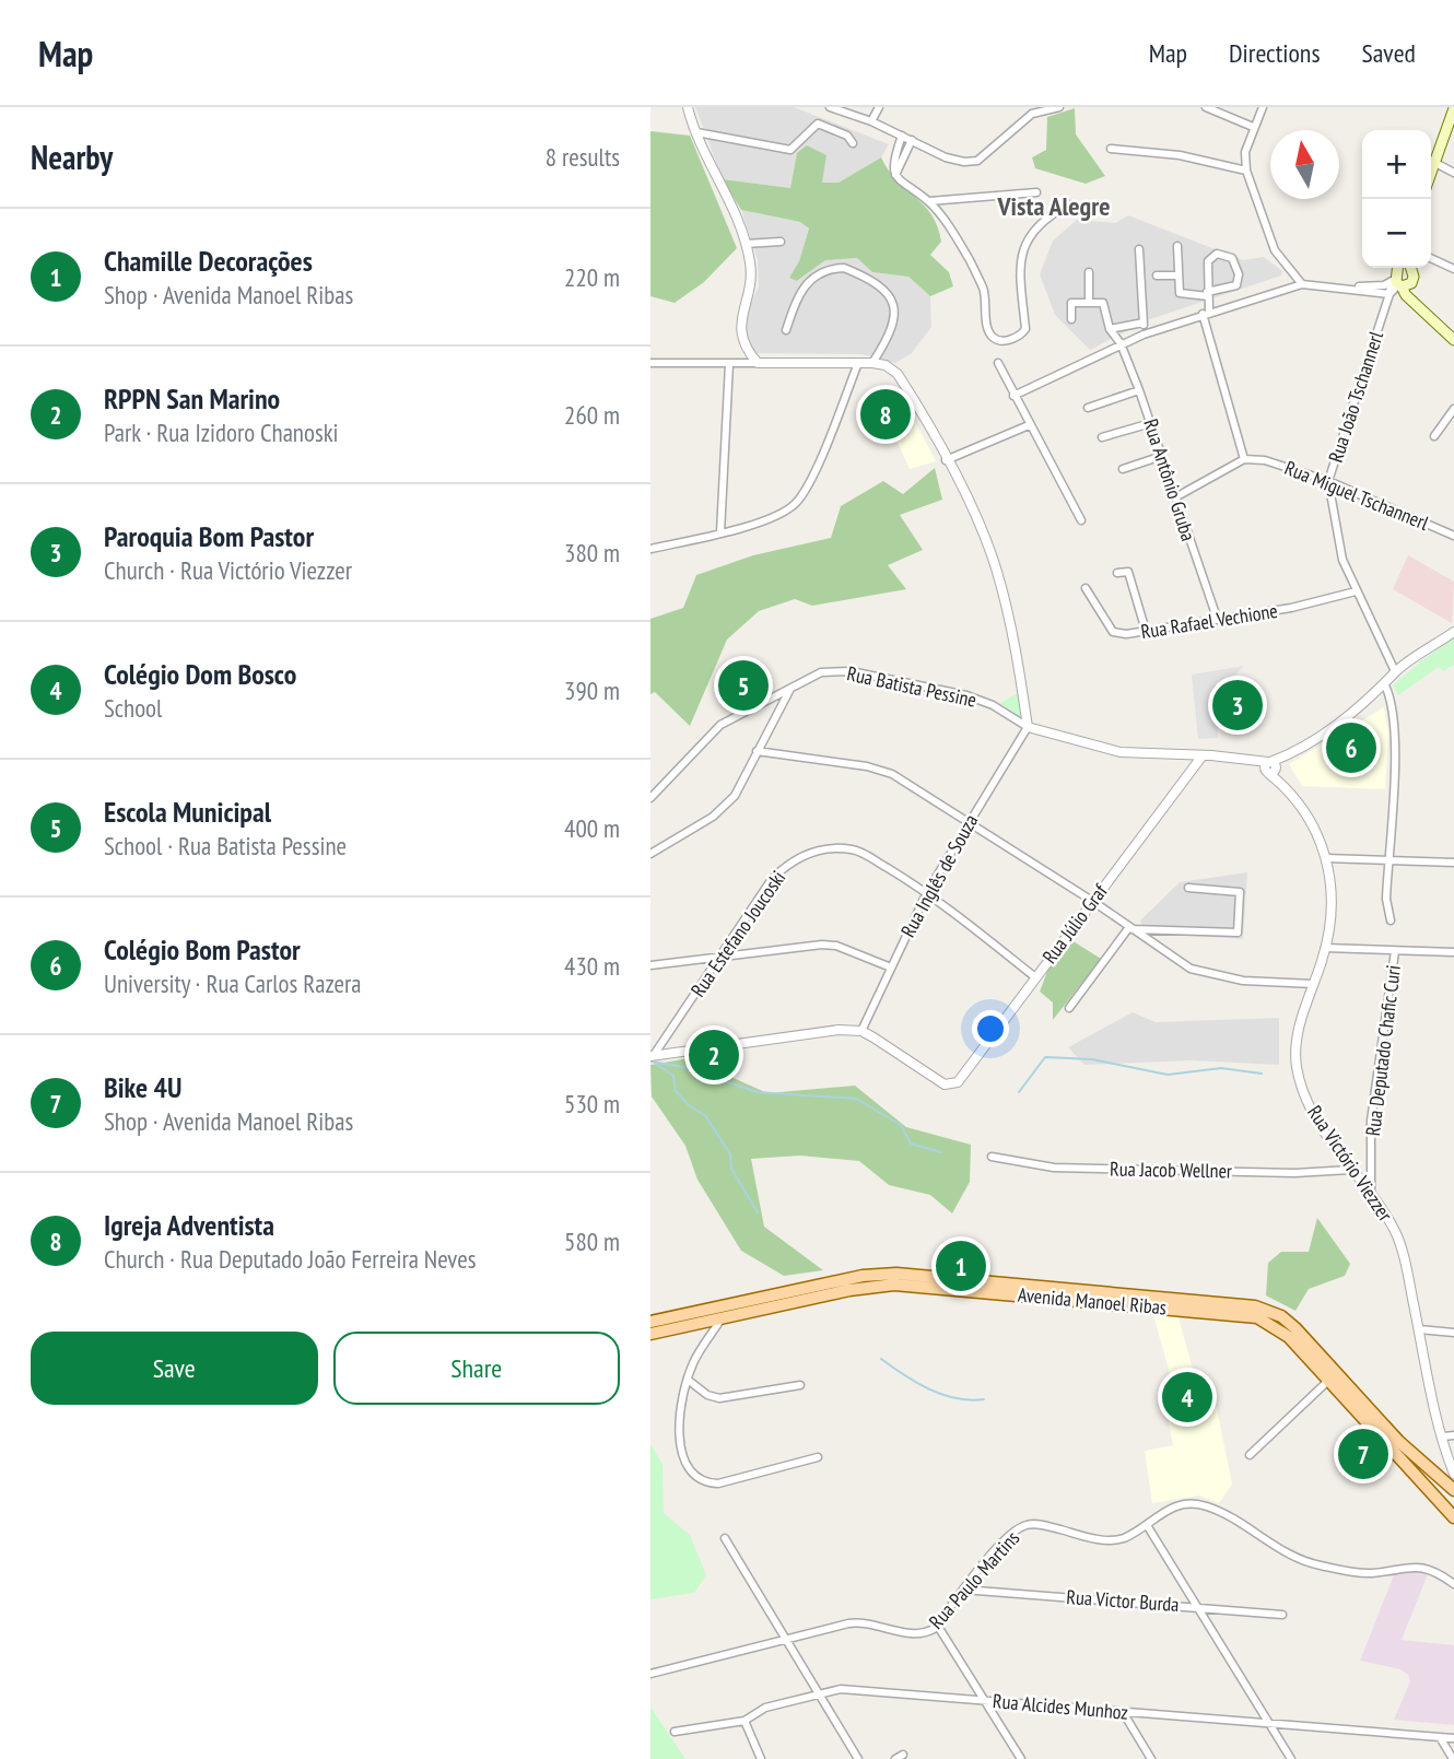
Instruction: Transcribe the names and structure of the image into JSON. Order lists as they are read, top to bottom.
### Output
{
  "streets": {
    "main road": ["Avenida Manoel Ribas"],
    "street": [
      "Rua João Tschannerl",
      "Rua Antônio Gruba",
      "Rua Miguel Tschannerl",
      "Rua Rafael Vechione",
      "Rua Batista Pessine",
      "Rua Inglês de Souza",
      "Rua Júlio Graf",
      "Rua Estefano Joucoski",
      "Rua Deputado Chafic Curi",
      "Rua Victório Viezzer",
      "Rua Jacob Wellner",
      "Rua Paulo Martins",
      "Rua Victor Burda",
      "Rua Alcides Munhoz"
    ]
  },
  "crossings": [
    ["Rua João Tschannerl", "Rua Miguel Tschannerl"],
    ["Rua João Tschannerl", "Rua Rafael Vechione"],
    ["Rua Antônio Gruba", "Rua Rafael Vechione"],
    ["Rua Batista Pessine", "Rua Inglês de Souza"],
    ["Rua Inglês de Souza", "Rua Júlio Graf"],
    ["Rua Inglês de Souza", "Rua Estefano Joucoski"],
    ["Rua Júlio Graf", "Rua Estefano Joucoski"],
    ["Rua Júlio Graf", "Rua Victório Viezzer"],
    ["Rua Deputado Chafic Curi", "Rua Victório Viezzer"],
    ["Rua Victório Viezzer", "Rua Jacob Wellner"],
    ["Rua Victório Viezzer", "Avenida Manoel Ribas"],
    ["Rua Paulo Martins", "Rua Victor Burda"]
  ],
  "districts": ["Vista Alegre"],
  "north": "top",
  "page": {
    "header": "Map",
    "nav": ["Map", "Directions", "Saved"],
    "heading": ["Nearby", "8 results"],
    "map_buttons": ["+", "−"],
    "list": [
      {
        "mark": "1",
        "name": "Chamille Decorações",
        "note": "Shop · Avenida Manoel Ribas",
        "value": "220 m"
      },
      {
        "mark": "2",
        "name": "RPPN San Marino",
        "note": "Park · Rua Izidoro Chanoski",
        "value": "260 m"
      },
      {
        "mark": "3",
        "name": "Paroquia Bom Pastor",
        "note": "Church · Rua Victório Viezzer",
        "value": "380 m"
      },
      {
        "mark": "4",
        "name": "Colégio Dom Bosco",
        "note": "School",
        "value": "390 m"
      },
      {
        "mark": "5",
        "name": "Escola Municipal",
        "note": "School · Rua Batista Pessine",
        "value": "400 m"
      },
      {
        "mark": "6",
        "name": "Colégio Bom Pastor",
        "note": "University · Rua Carlos Razera",
        "value": "430 m"
      },
      {
        "mark": "7",
        "name": "Bike 4U",
        "note": "Shop · Avenida Manoel Ribas",
        "value": "530 m"
      },
      {
        "mark": "8",
        "name": "Igreja Adventista",
        "note": "Church · Rua Deputado João Ferreira Neves",
        "value": "580 m"
      }
    ],
    "pins": [
      "8",
      "5",
      "3",
      "6",
      "2",
      "1",
      "4",
      "7"
    ],
    "buttons": ["Save", "Share"]
  }
}
